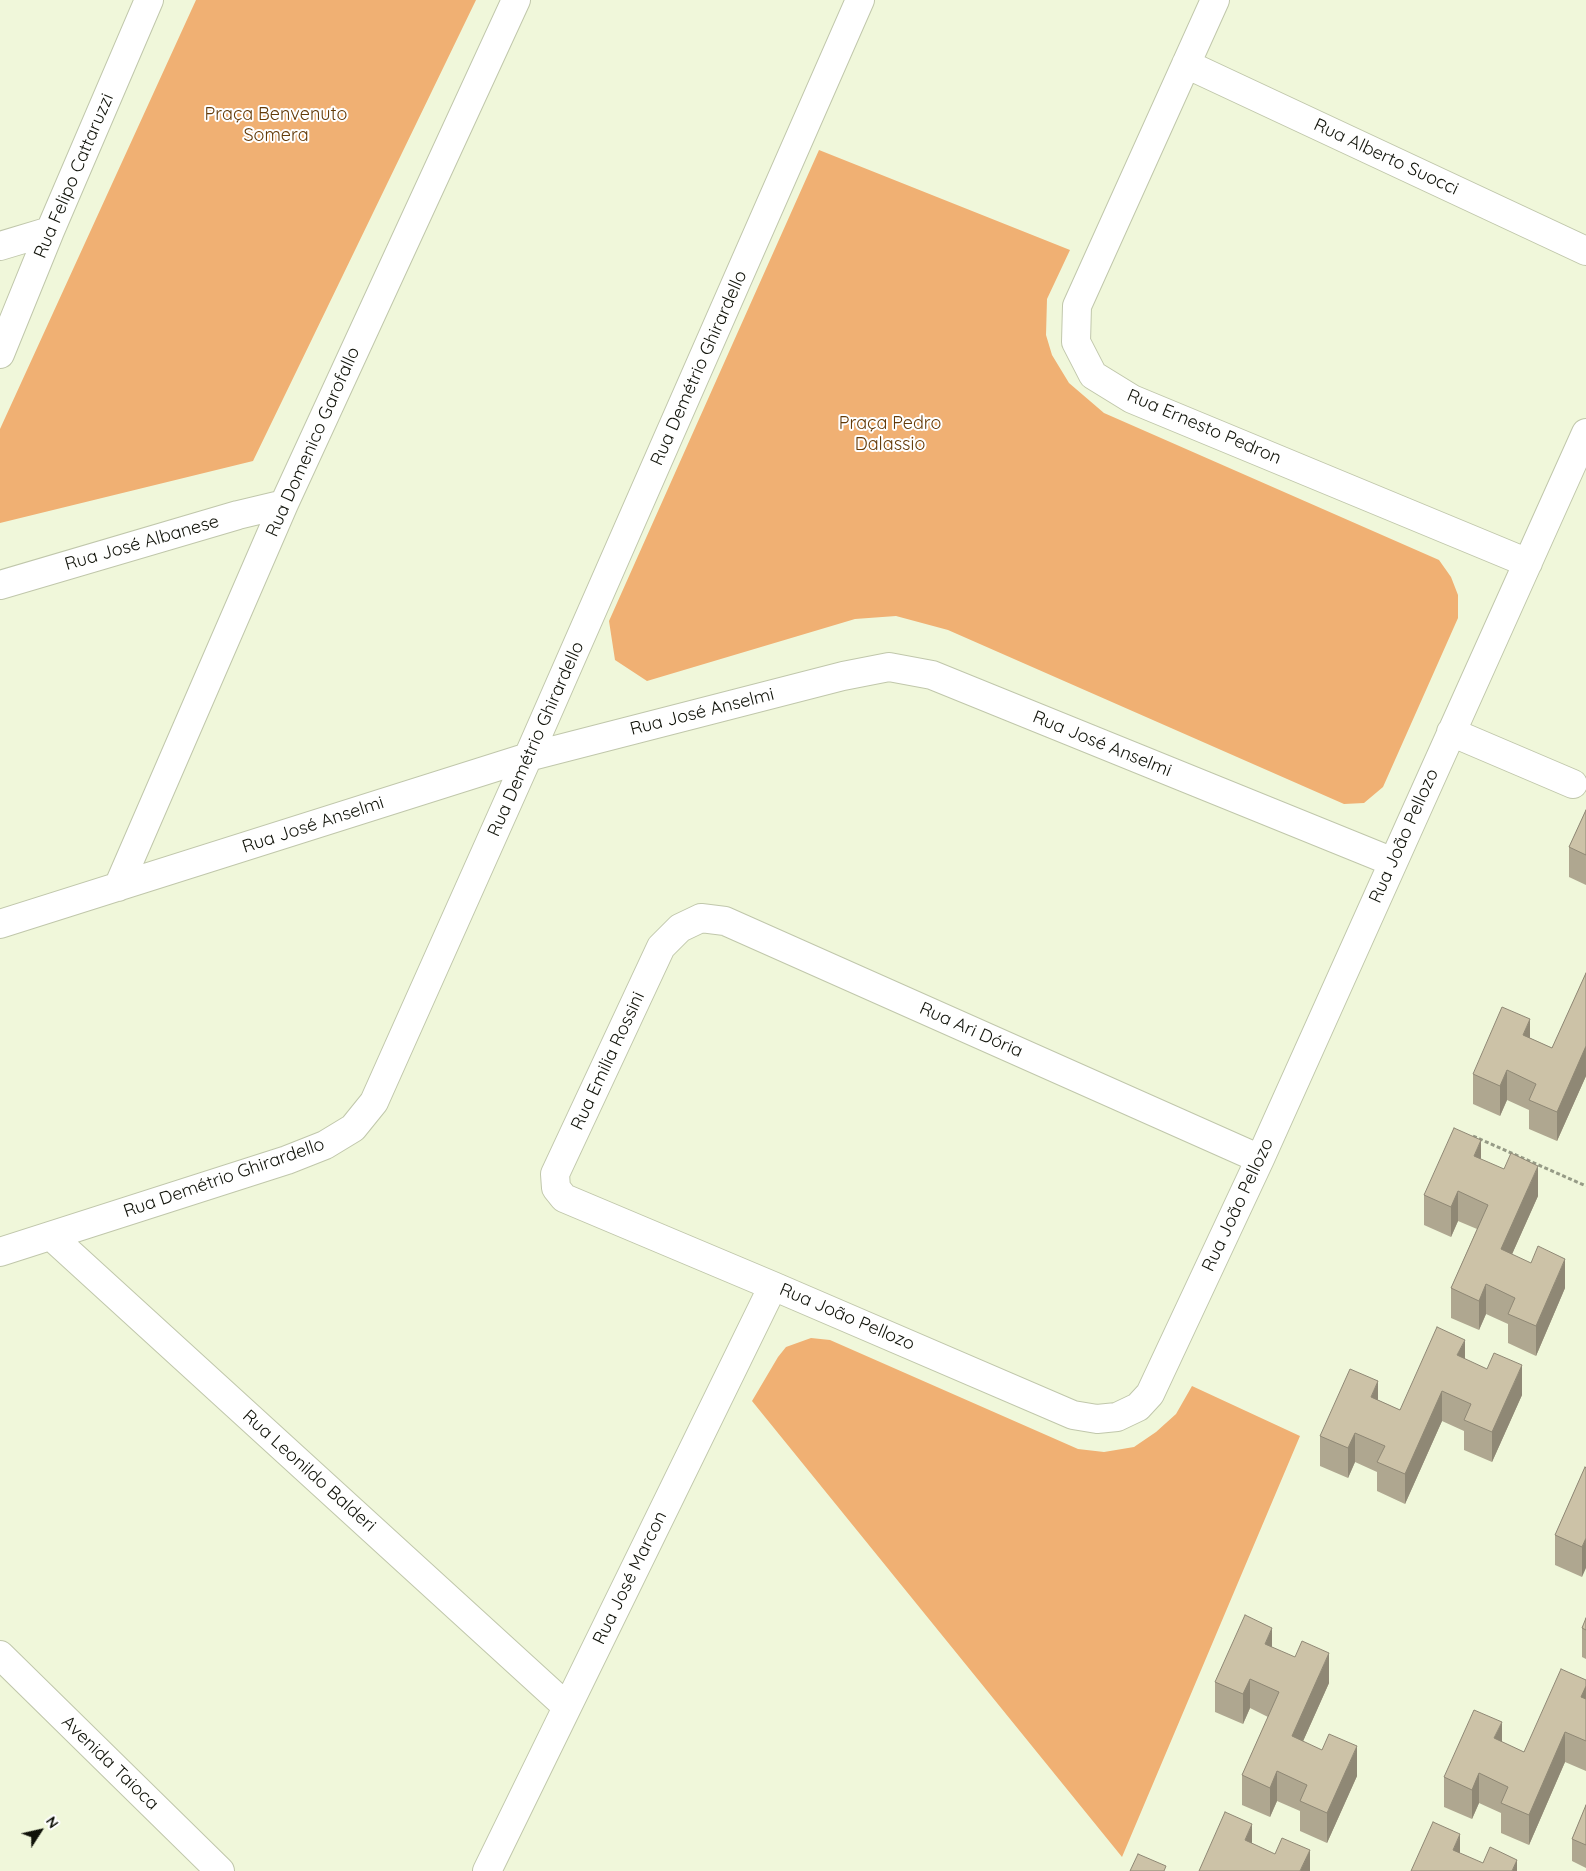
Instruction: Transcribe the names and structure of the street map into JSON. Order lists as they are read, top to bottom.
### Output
{
  "streets": {
    "street": [
      "Rua Alberto Suocci",
      "Rua Felipo Cattaruzzi",
      "Rua Demétrio Ghirardello",
      "Rua Ernesto Pedron",
      "Rua Domenico Garofallo",
      "Rua José Albanese",
      "Rua José Anselmi",
      "Rua João Pellozo",
      "Rua Ari Dória",
      "Rua Emilia Rossini",
      "Rua Leonildo Balderi",
      "Rua José Marcon",
      "Avenida Taioca"
    ]
  },
  "crossings": [
    ["Rua Alberto Suocci", "Rua Ernesto Pedron"],
    ["Rua Demétrio Ghirardello", "Rua José Anselmi"],
    ["Rua Demétrio Ghirardello", "Rua Leonildo Balderi"],
    ["Rua Ernesto Pedron", "Rua João Pellozo"],
    ["Rua Domenico Garofallo", "Rua José Albanese"],
    ["Rua Domenico Garofallo", "Rua José Anselmi"],
    ["Rua José Anselmi", "Rua João Pellozo"],
    ["Rua João Pellozo", "Rua Ari Dória"],
    ["Rua João Pellozo", "Rua Emilia Rossini"],
    ["Rua João Pellozo", "Rua José Marcon"],
    ["Rua Ari Dória", "Rua Emilia Rossini"],
    ["Rua Leonildo Balderi", "Rua José Marcon"]
  ],
  "parks": ["Praça Benvenuto Somera", "Praça Pedro Dalassio"],
  "north": "top right"
}
